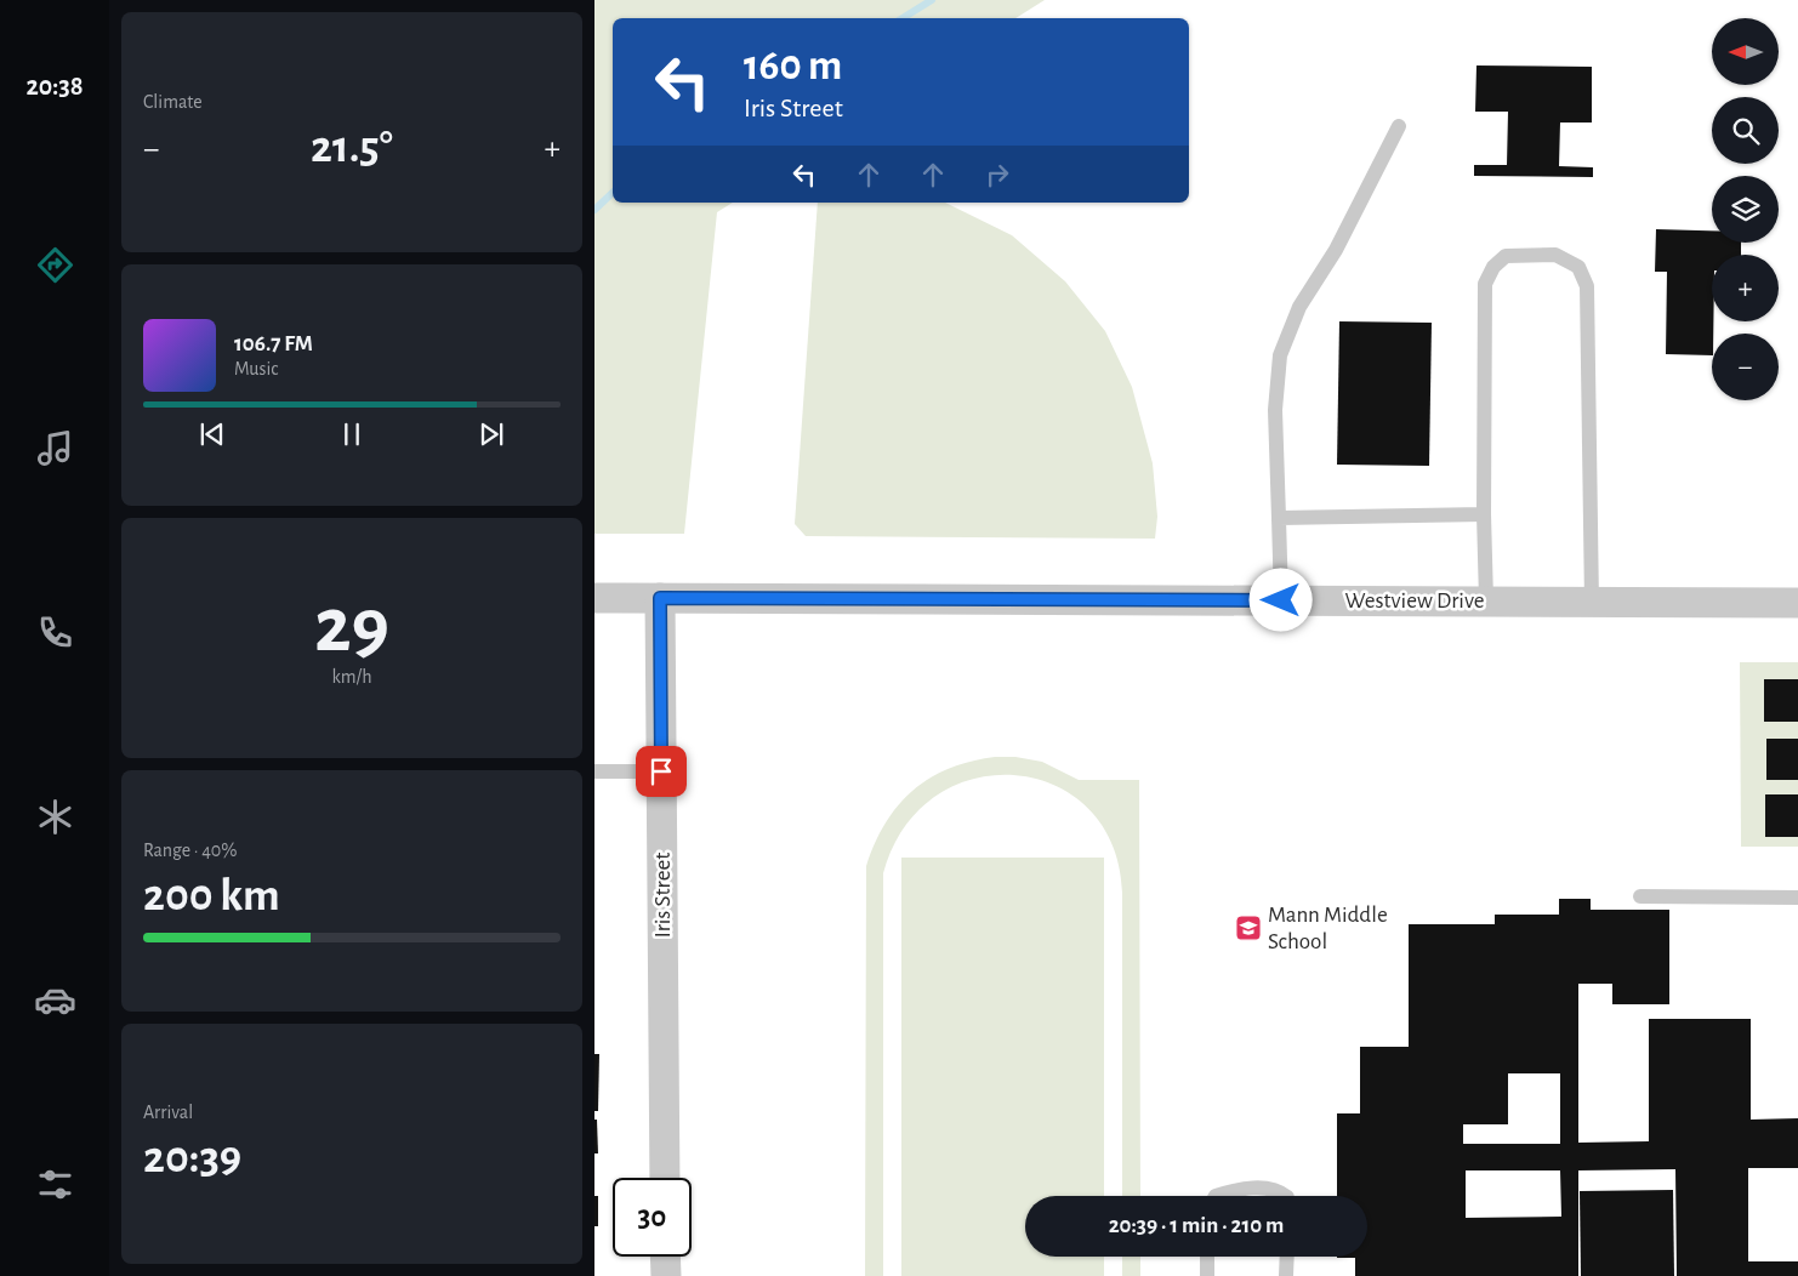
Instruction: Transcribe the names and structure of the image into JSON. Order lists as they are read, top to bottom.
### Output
{
  "streets": {
    "street": ["Westview Drive", "Iris Street"]
  },
  "crossings": [
    ["Westview Drive", "Iris Street"]
  ],
  "places": {
    "school or university": ["Mann Middle School"]
  },
  "north": "left",
  "page": {
    "tabs": "20:38",
    "tile": [
      "Climate",
      ["29", "km/h"],
      ["Range · 40%", "200 km"],
      ["Arrival", "20:39"]
    ],
    "map_buttons": ["+", "−"],
    "turn": ["160 m", "Iris Street"],
    "heat": ["−", "21.5°", "+"],
    "song": ["106.7 FM", "Music"],
    "limit": "30",
    "trip": "20:39 · 1 min · 210 m"
  }
}
